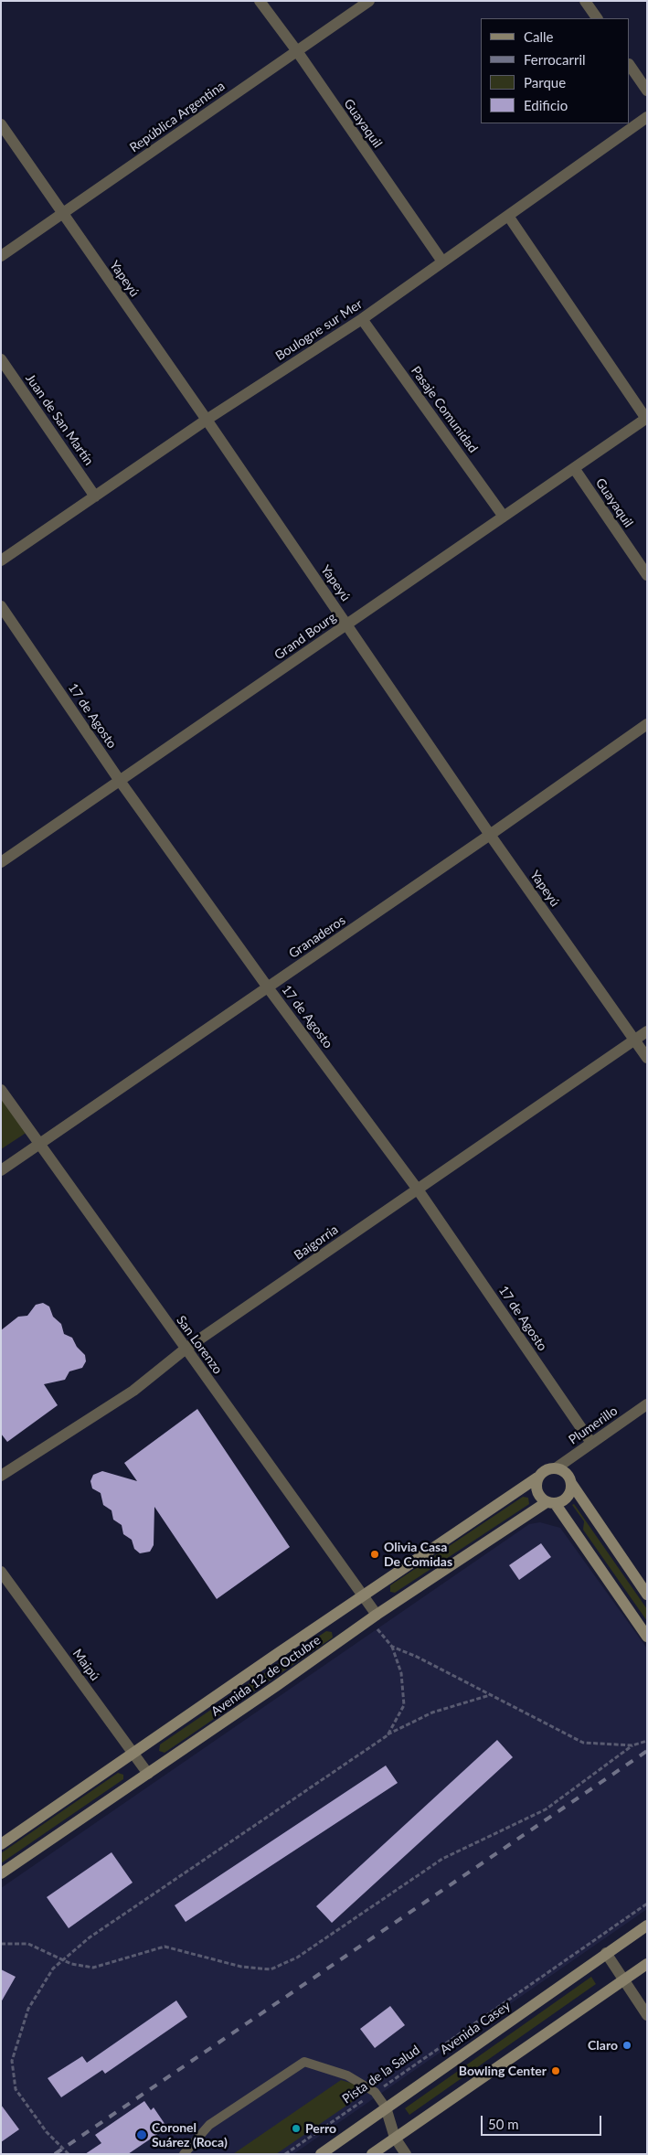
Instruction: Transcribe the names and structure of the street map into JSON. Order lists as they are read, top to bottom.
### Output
{
  "streets": {
    "main road": ["Avenida 12 de Octubre", "Avenida Casey"],
    "street": [
      "República Argentina",
      "Guayaquil",
      "Yapeyú",
      "Boulogne sur Mer",
      "Pasaje Comunidad",
      "Juan de San Martín",
      "Grand Bourg",
      "17 de Agosto",
      "Granaderos",
      "Baigorria",
      "San Lorenzo",
      "Plumerillo",
      "Maipú"
    ],
    "path": ["Pista de la Salud"]
  },
  "crossings": [
    ["República Argentina", "Guayaquil"],
    ["República Argentina", "Yapeyú"],
    ["Guayaquil", "Boulogne sur Mer"],
    ["Guayaquil", "Grand Bourg"],
    ["Yapeyú", "Boulogne sur Mer"],
    ["Yapeyú", "Grand Bourg"],
    ["Yapeyú", "Granaderos"],
    ["Yapeyú", "Baigorria"],
    ["Boulogne sur Mer", "Pasaje Comunidad"],
    ["Boulogne sur Mer", "Juan de San Martín"],
    ["Pasaje Comunidad", "Grand Bourg"],
    ["Grand Bourg", "17 de Agosto"],
    ["17 de Agosto", "Granaderos"],
    ["17 de Agosto", "Baigorria"],
    ["17 de Agosto", "Plumerillo"],
    ["Granaderos", "San Lorenzo"],
    ["Baigorria", "San Lorenzo"],
    ["San Lorenzo", "Avenida 12 de Octubre"],
    ["Plumerillo", "Avenida 12 de Octubre"],
    ["Maipú", "Avenida 12 de Octubre"]
  ],
  "places": [
    "Olivia Casa De Comidas",
    "Claro",
    "Bowling Center",
    "Perro",
    "Coronel Suárez (Roca)"
  ],
  "legend": [
    "Calle",
    "Ferrocarril",
    "Parque",
    "Edificio"
  ],
  "scale_bar": "50 m"
}
